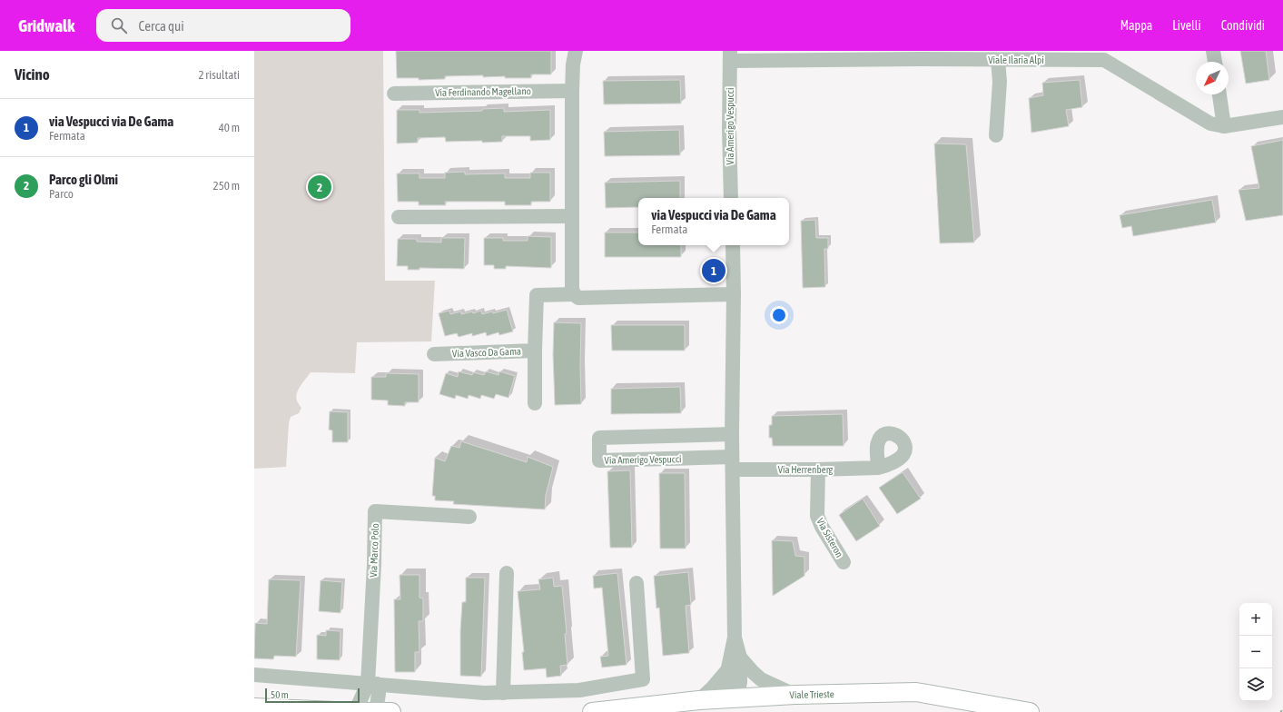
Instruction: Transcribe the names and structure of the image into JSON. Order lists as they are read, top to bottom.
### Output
{
  "streets": {
    "main road": ["Viale Trieste"],
    "street": [
      "Viale Ilaria Alpi",
      "Via Ferdinando Magellano",
      "Via Amerigo Vespucci",
      "Via Vasco Da Gama",
      "Via Herrenberg",
      "Via Sisteron",
      "Via Marco Polo"
    ]
  },
  "crossings": [
    ["Viale Ilaria Alpi", "Via Amerigo Vespucci"],
    ["Via Amerigo Vespucci", "Via Herrenberg"],
    ["Via Herrenberg", "Via Sisteron"]
  ],
  "scale_bar": "50 m",
  "north": "bottom left",
  "page": {
    "header": "Gridwalk",
    "search": "Cerca qui",
    "nav": ["Mappa", "Livelli", "Condividi"],
    "heading": ["Vicino", "2 risultati"],
    "list": [
      {
        "mark": "1",
        "name": "via Vespucci via De Gama",
        "note": "Fermata",
        "value": "40 m"
      },
      {
        "mark": "2",
        "name": "Parco gli Olmi",
        "note": "Parco",
        "value": "250 m"
      }
    ],
    "pins": ["2", "1"],
    "popup": ["via Vespucci via De Gama", "Fermata"],
    "map_buttons": ["+", "−"],
    "scale": "50 m"
  }
}
